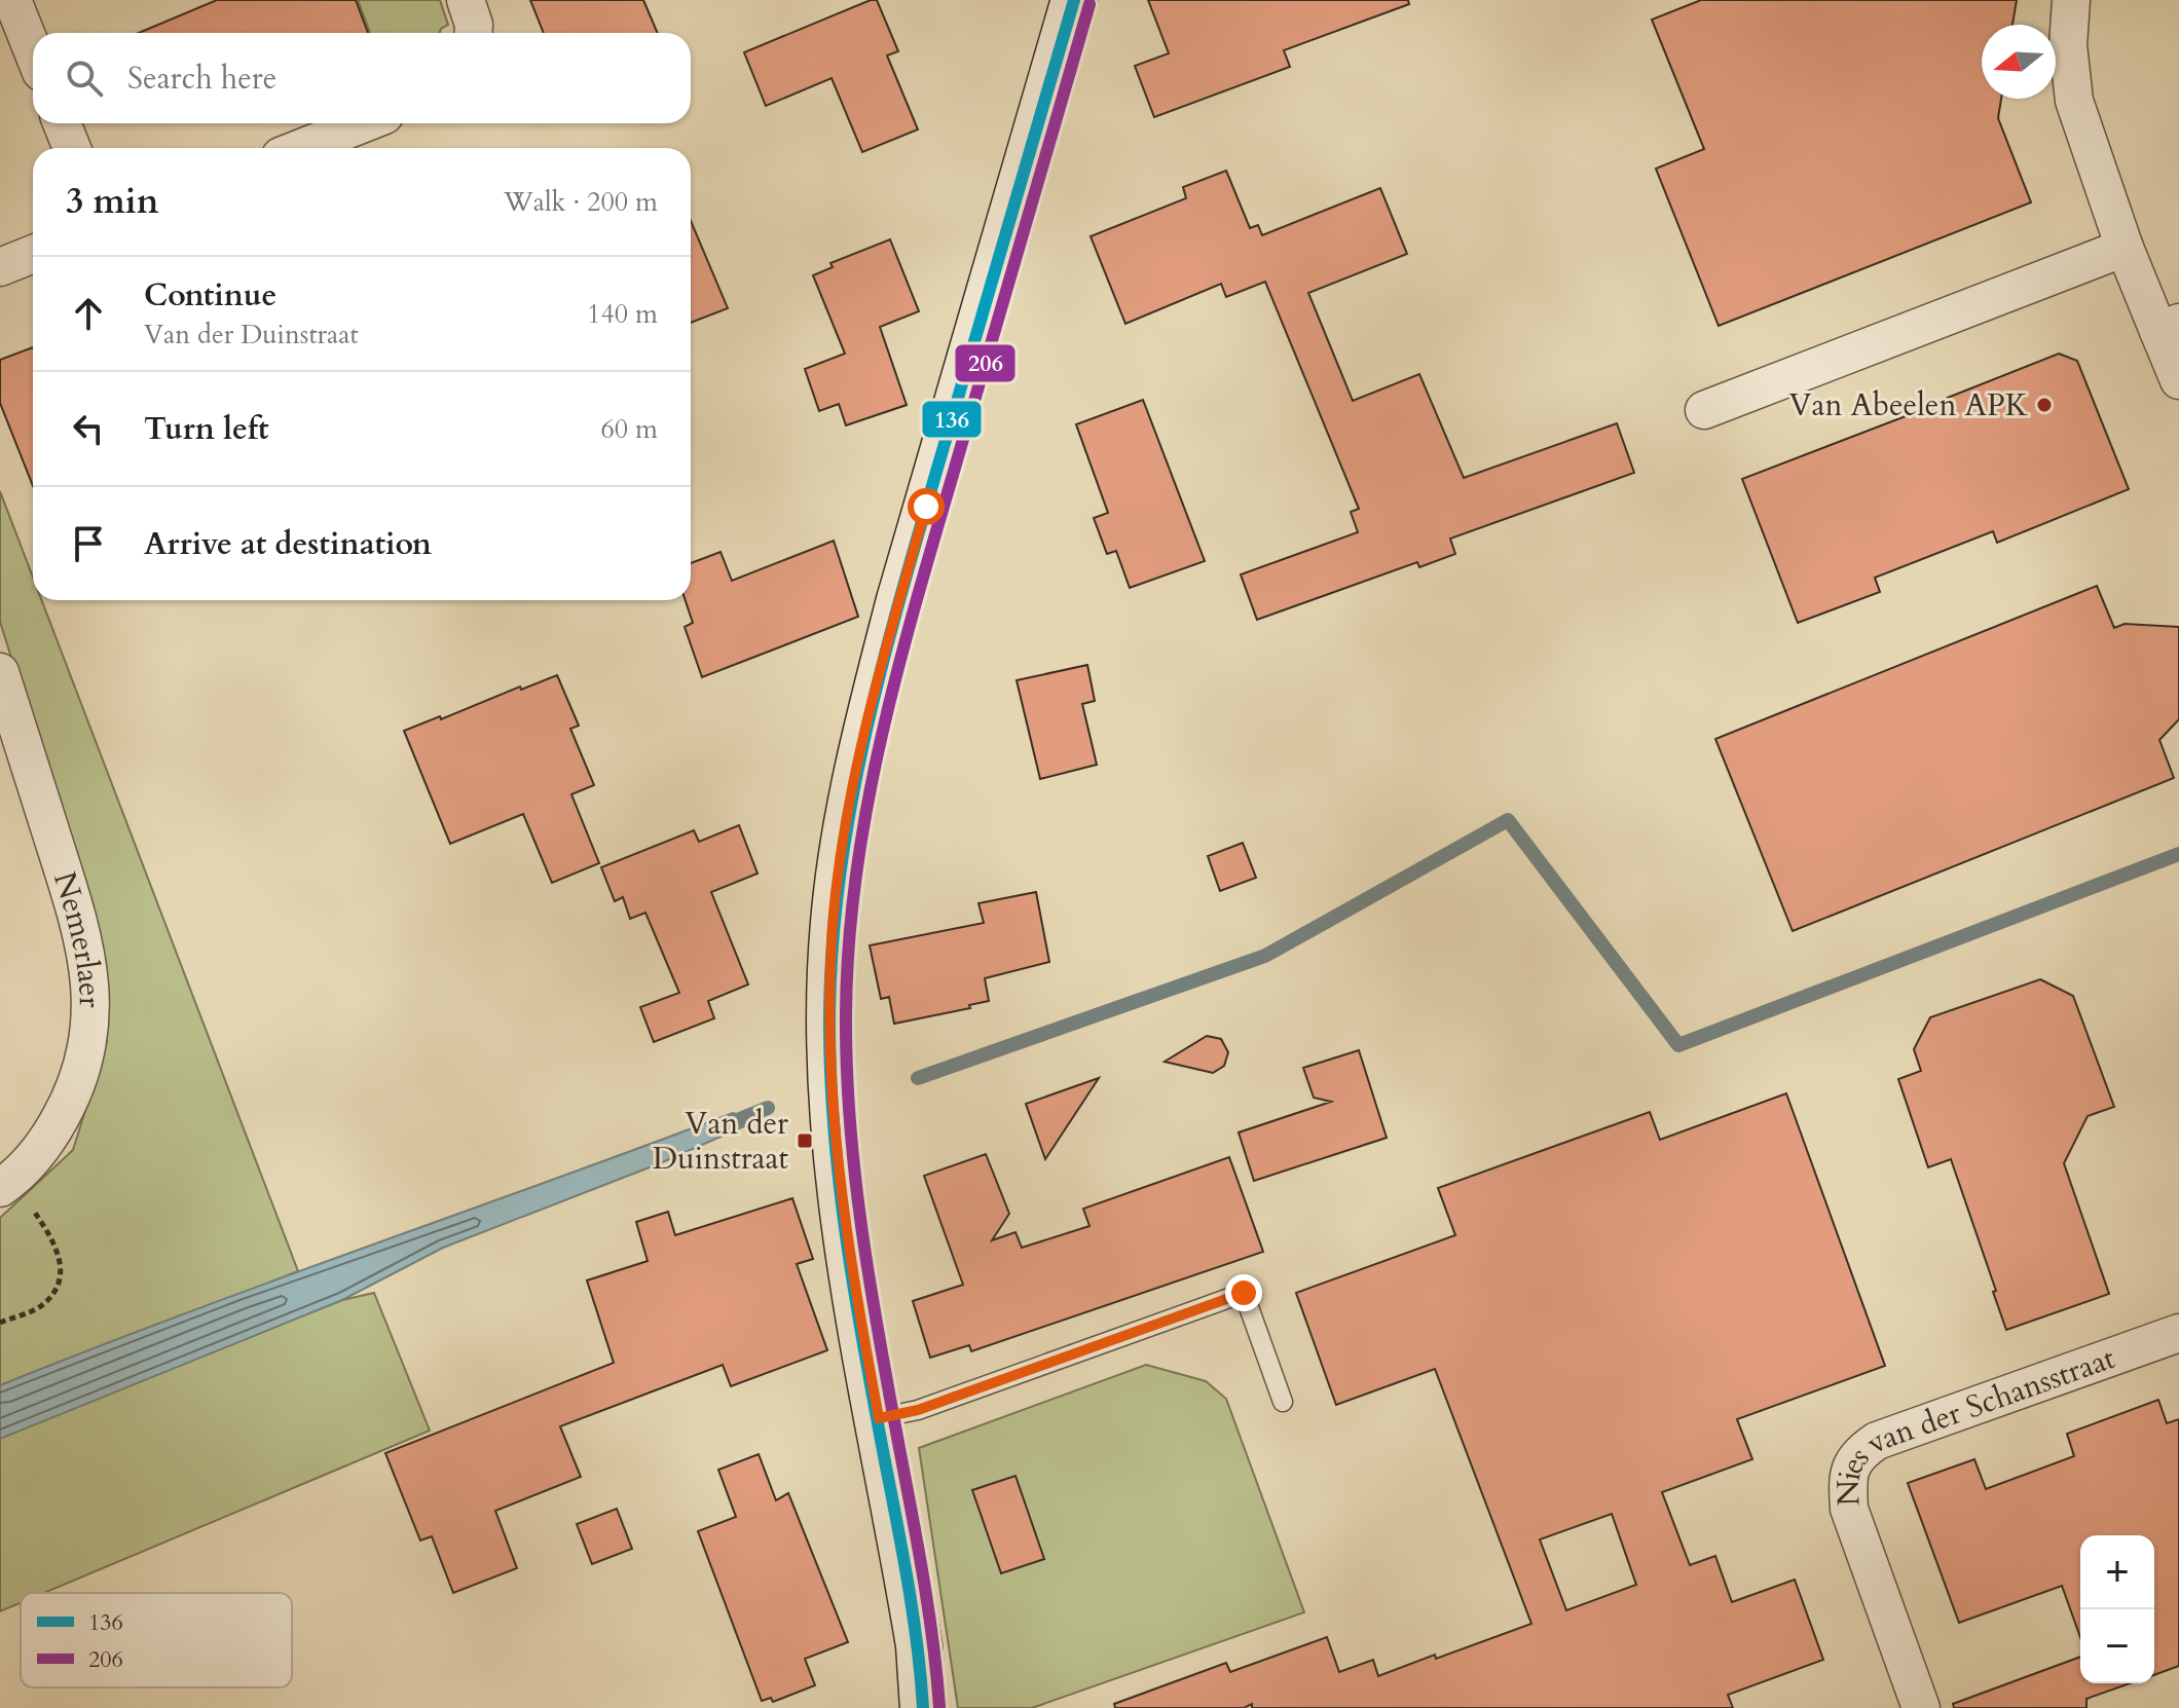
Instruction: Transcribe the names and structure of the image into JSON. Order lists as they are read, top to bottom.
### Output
{
  "streets": {
    "street": ["Nemerlaer", "Nies van der Schansstraat"]
  },
  "places": {
    "other": ["Van Abeelen APK"],
    "transit": ["Van der Duinstraat"]
  },
  "lines": ["transit line 136", "transit line 206"],
  "legend": ["136", "206"],
  "north": "left",
  "page": {
    "search": "Search here",
    "heading": ["3 min", "Walk · 200 m"],
    "list": [
      ["Continue", "Van der Duinstraat", "140 m"],
      ["Turn left", "60 m"],
      "Arrive at destination"
    ],
    "map_buttons": ["+", "−"]
  }
}
